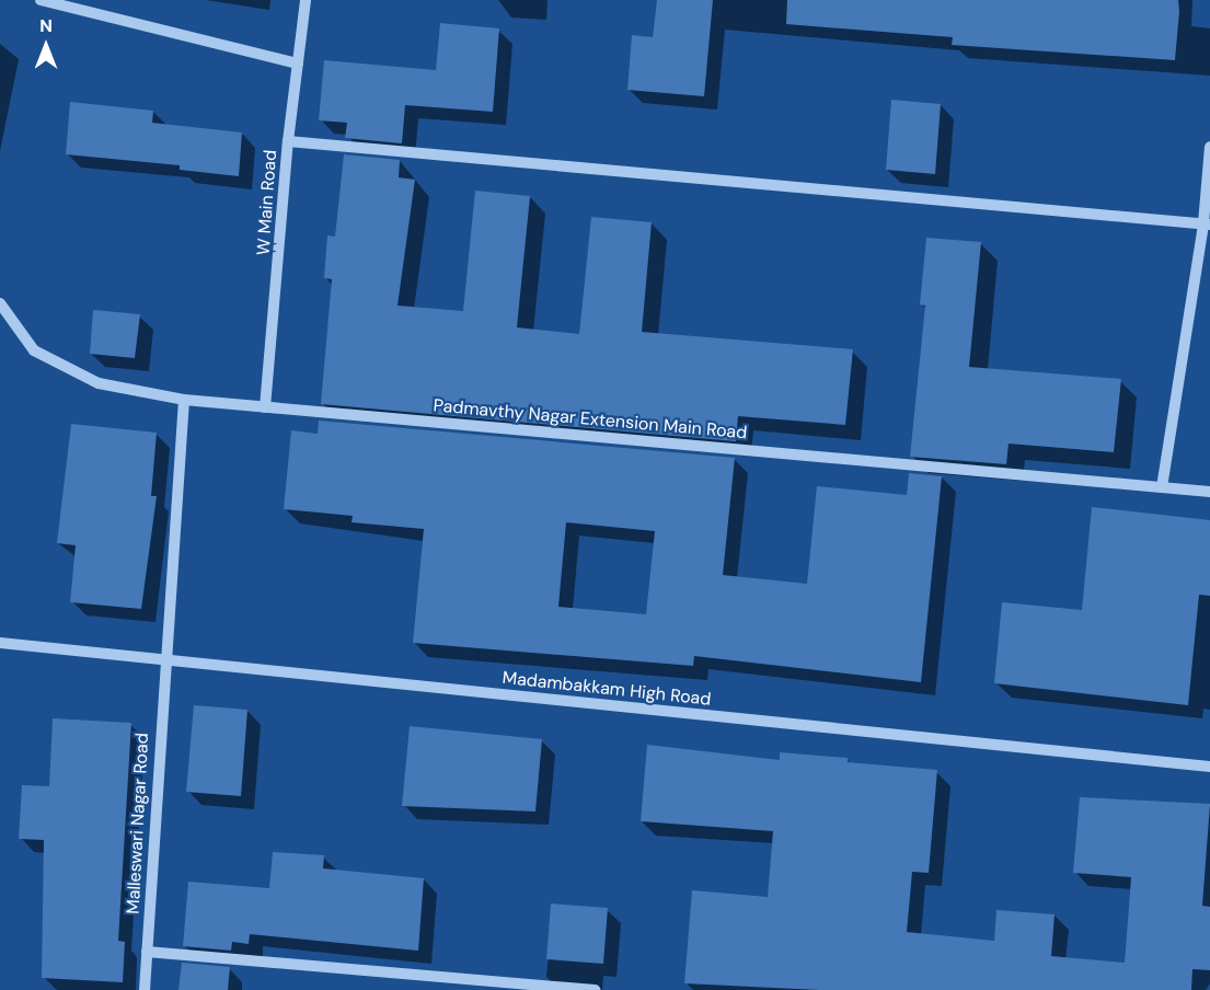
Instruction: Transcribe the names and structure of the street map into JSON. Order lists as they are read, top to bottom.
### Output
{
  "streets": {
    "street": [
      "W Main Road",
      "Padmavthy Nagar Extension Main Road",
      "Madambakkam High Road",
      "Malleswari Nagar Road"
    ]
  },
  "crossings": [
    ["W Main Road", "Padmavthy Nagar Extension Main Road"],
    ["Padmavthy Nagar Extension Main Road", "Malleswari Nagar Road"],
    ["Madambakkam High Road", "Malleswari Nagar Road"]
  ],
  "north": "top"
}
